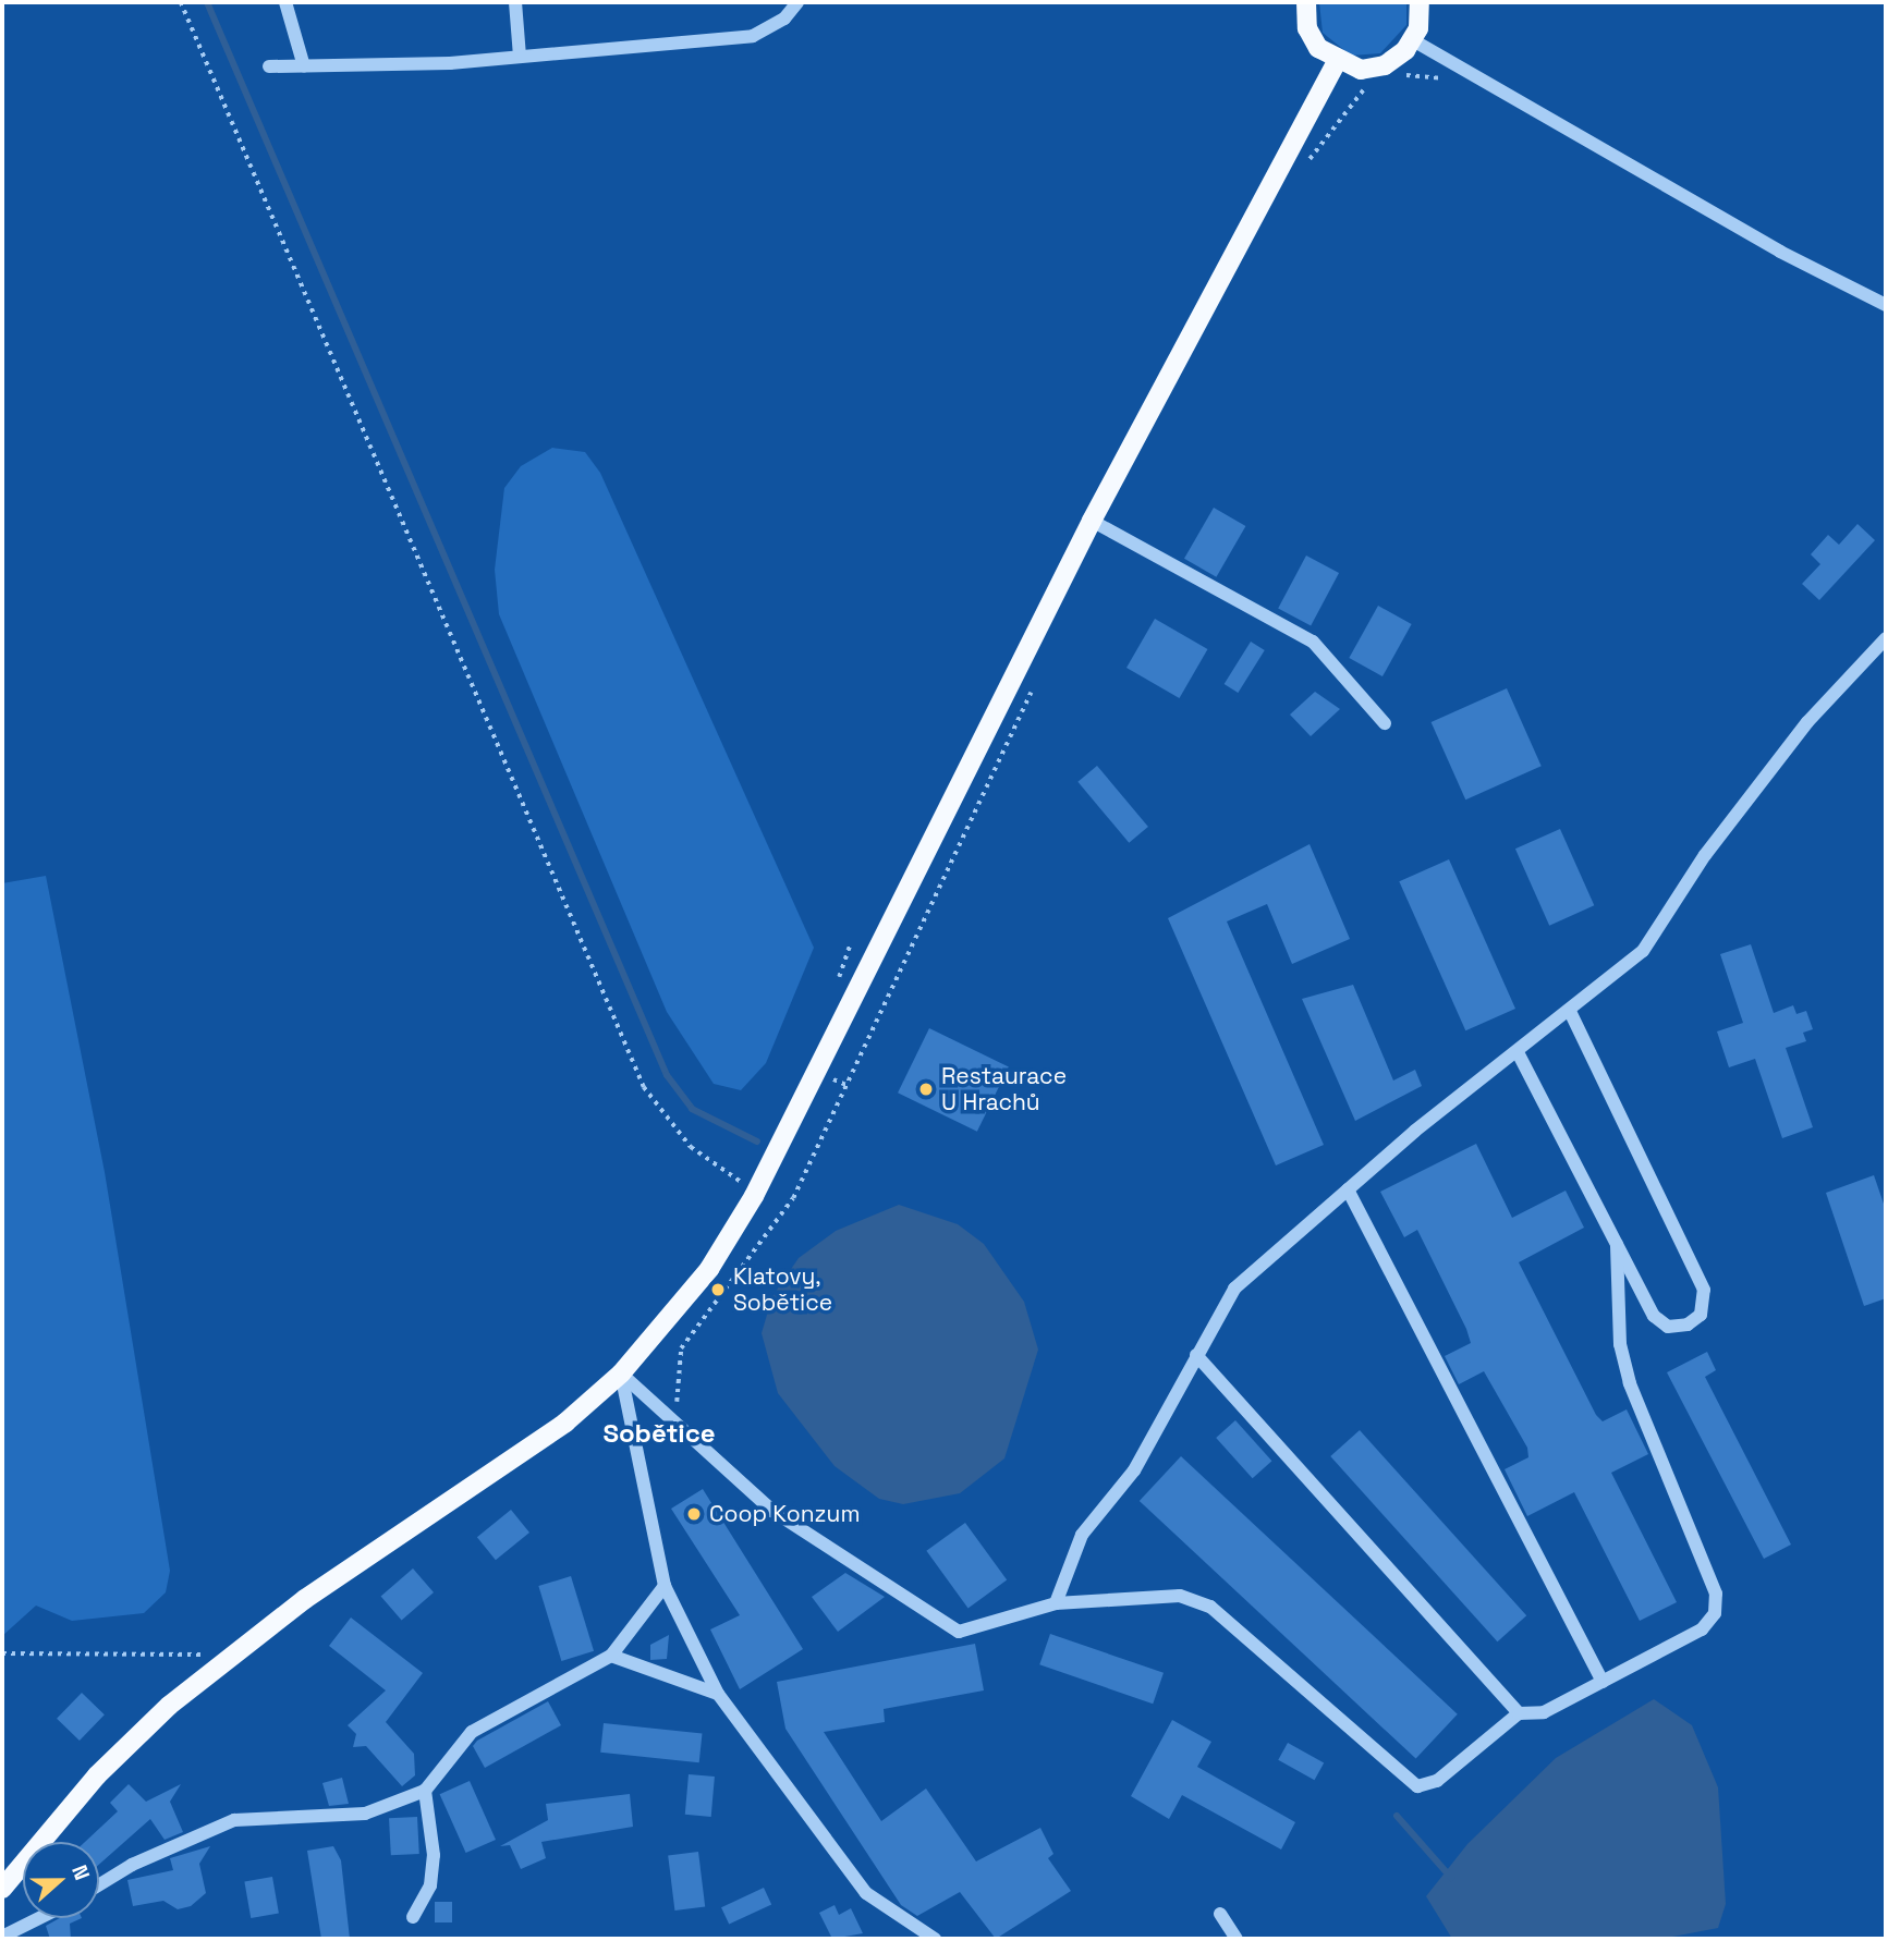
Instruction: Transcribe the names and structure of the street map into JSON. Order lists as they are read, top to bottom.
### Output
{
  "districts": ["Sobětice"],
  "places": ["Restaurace U Hrachů", "Klatovy, Sobětice", "Coop Konzum"],
  "north": "right"
}
